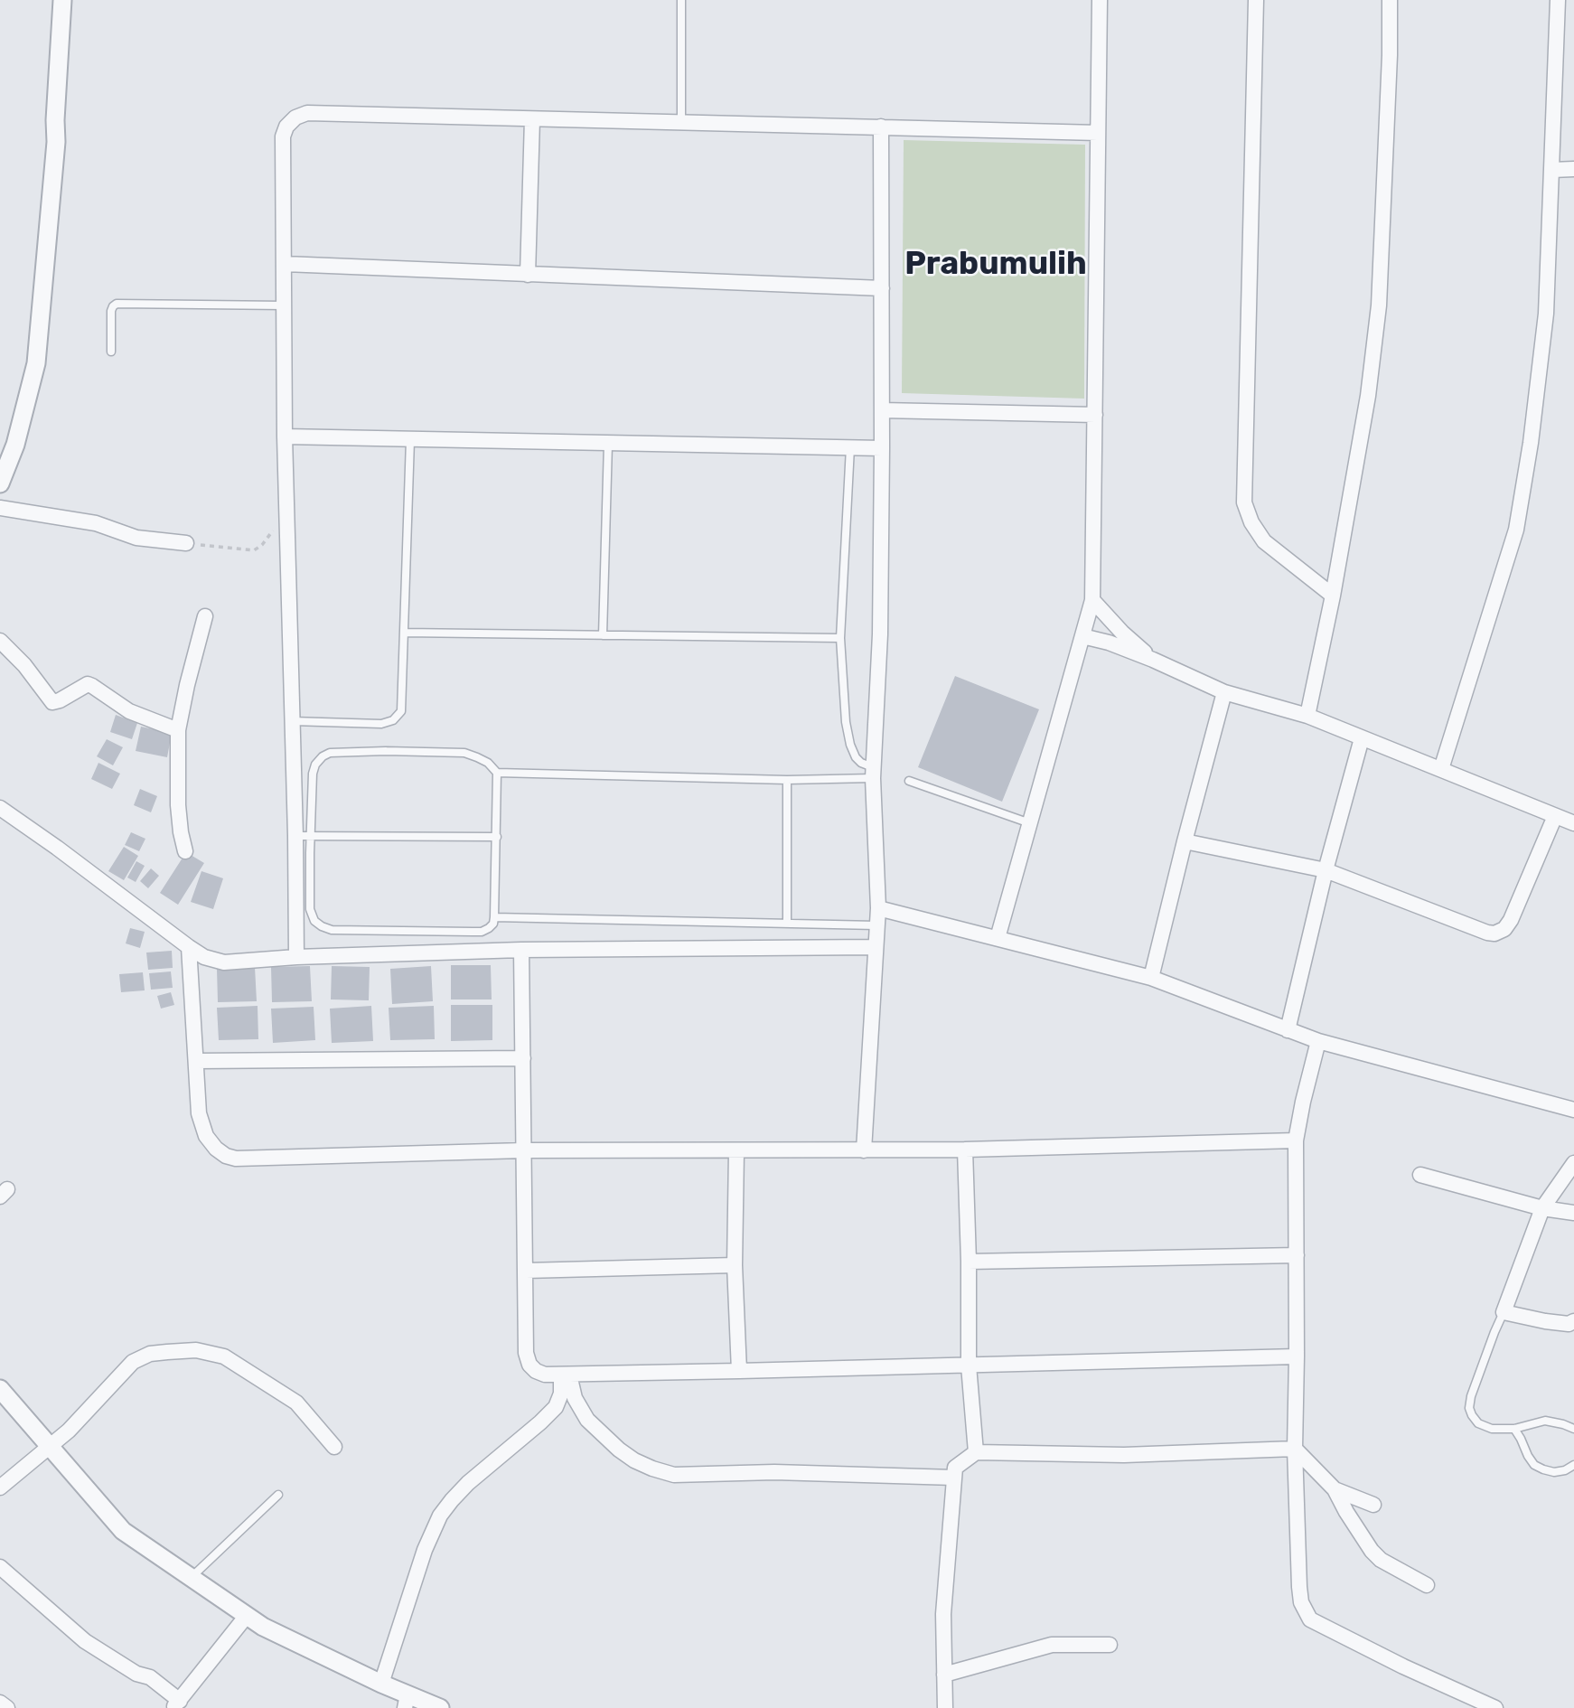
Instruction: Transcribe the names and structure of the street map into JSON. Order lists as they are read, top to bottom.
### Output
{
  "districts": ["Prabumulih"]
}
